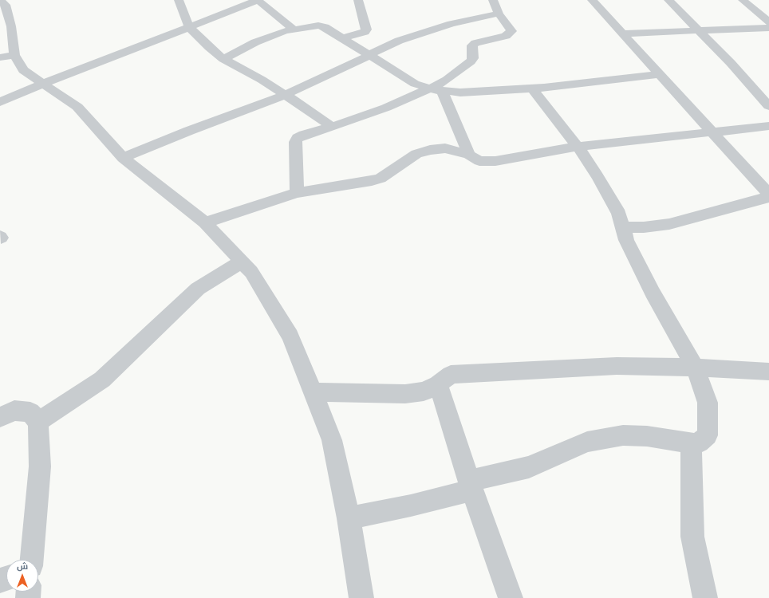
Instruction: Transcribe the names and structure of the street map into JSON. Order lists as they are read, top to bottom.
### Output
{
  "north": "top"
}
